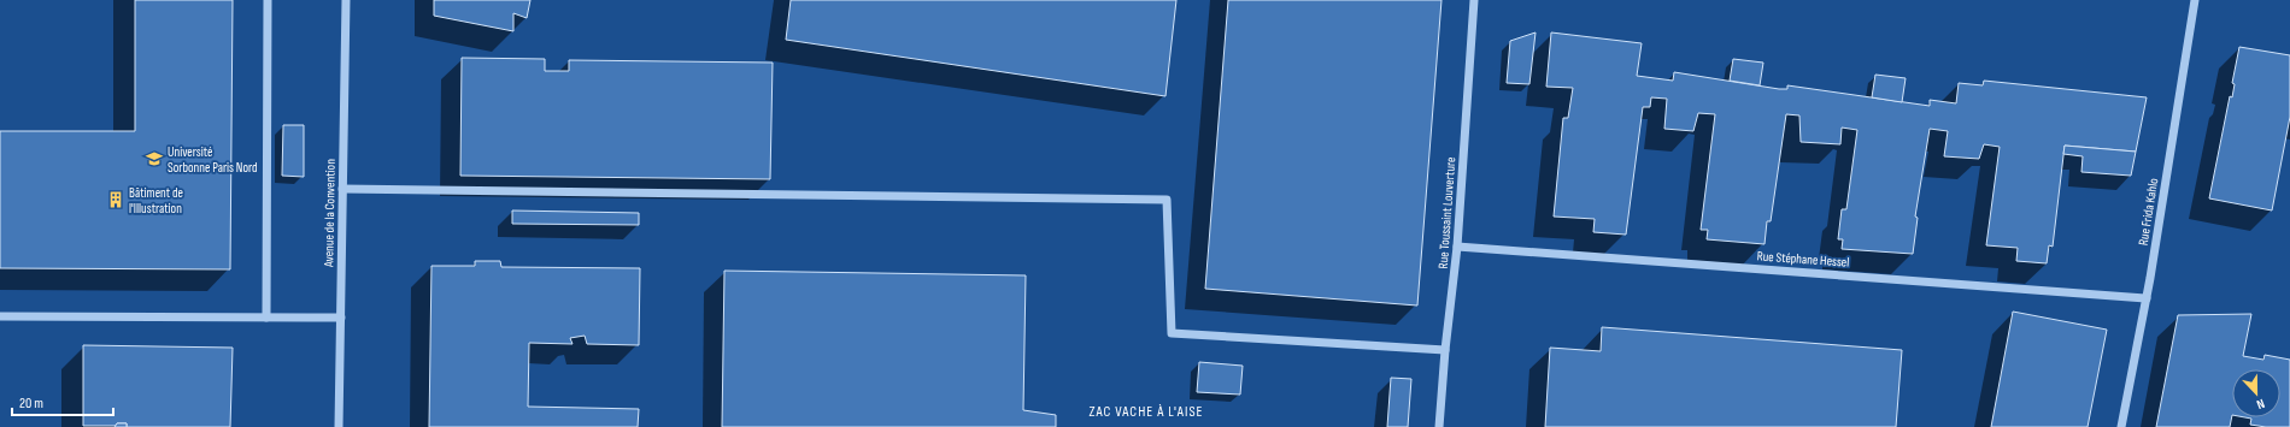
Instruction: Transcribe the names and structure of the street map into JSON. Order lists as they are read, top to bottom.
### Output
{
  "streets": {
    "street": [
      "Rue Frida Kahlo",
      "Avenue de la Convention",
      "Rue Toussaint Louverture",
      "Rue Stéphane Hessel"
    ]
  },
  "crossings": [
    ["Rue Frida Kahlo", "Rue Stéphane Hessel"],
    ["Rue Toussaint Louverture", "Rue Stéphane Hessel"]
  ],
  "districts": ["ZAC VACHE À L'AISE"],
  "places": {
    "school or university": ["Université Sorbonne Paris Nord"],
    "building": ["Bâtiment de l'Illustration"]
  },
  "scale_bar": "20 m",
  "north": "bottom"
}
